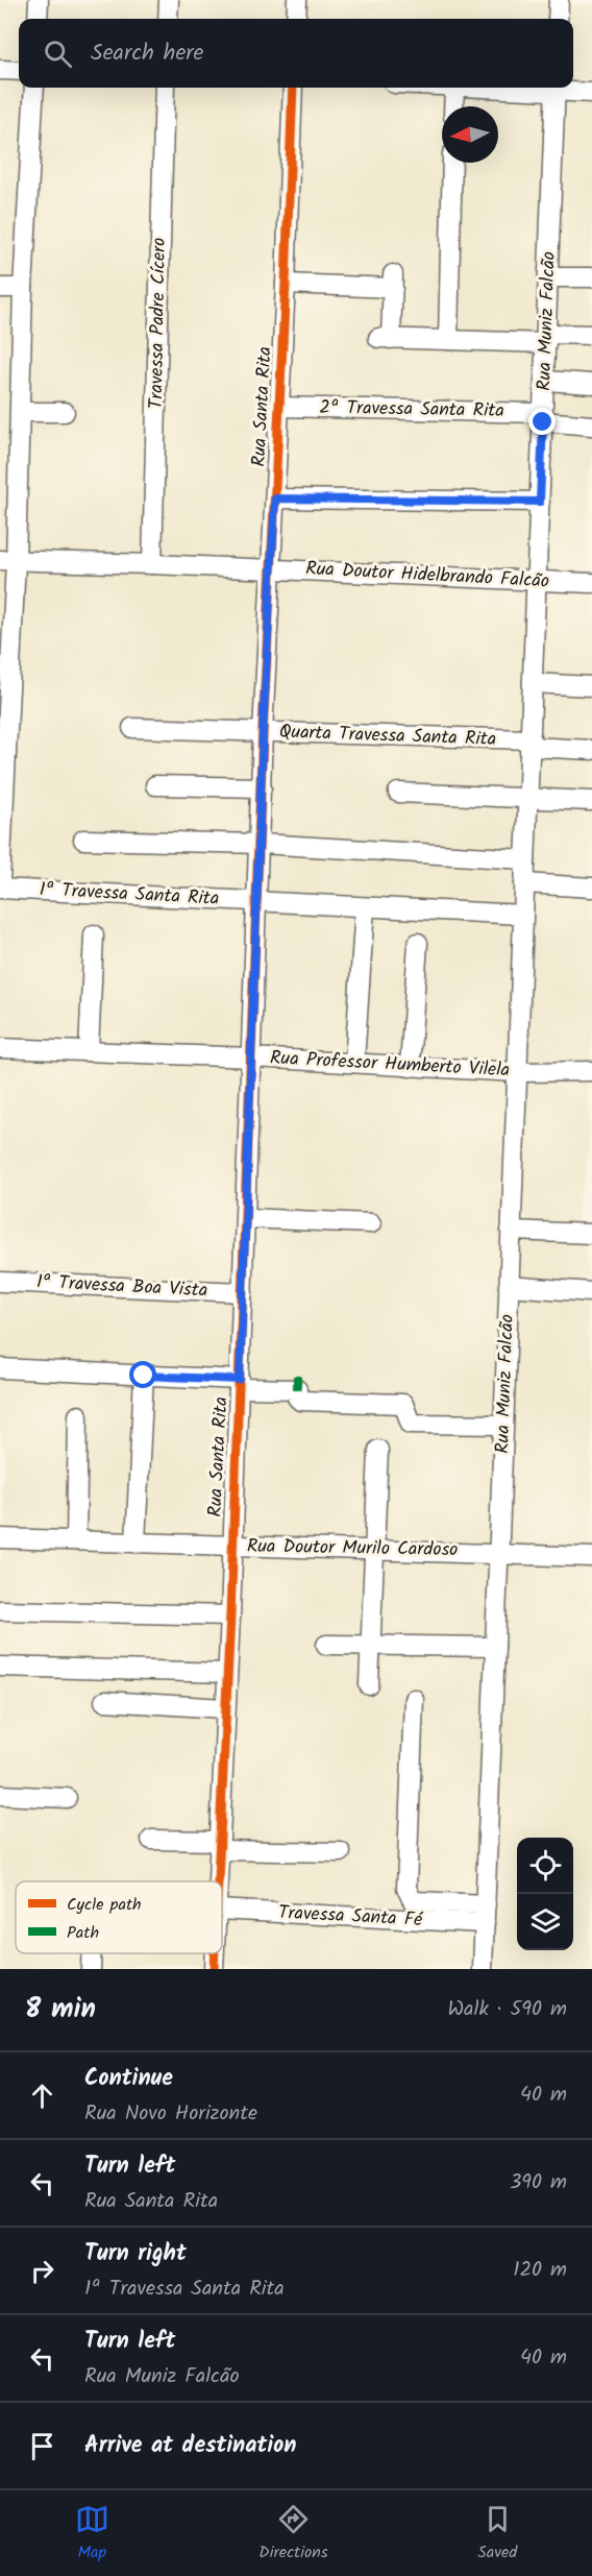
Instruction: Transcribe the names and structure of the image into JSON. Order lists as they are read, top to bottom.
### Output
{
  "streets": {
    "street": [
      "Rua Muniz Falcão",
      "Travessa Padre Cícero",
      "Rua Santa Rita",
      "2ª Travessa Santa Rita",
      "Rua Doutor Hidelbrando Falcão",
      "Quarta Travessa Santa Rita",
      "1ª Travessa Santa Rita",
      "Rua Professor Humberto Vilela",
      "1ª Travessa Boa Vista",
      "Rua Doutor Murilo Cardoso",
      "Travessa Santa Fé"
    ]
  },
  "crossings": [
    ["Rua Muniz Falcão", "2ª Travessa Santa Rita"],
    ["Rua Muniz Falcão", "Rua Doutor Hidelbrando Falcão"],
    ["Rua Muniz Falcão", "Quarta Travessa Santa Rita"],
    ["Rua Muniz Falcão", "1ª Travessa Santa Rita"],
    ["Rua Muniz Falcão", "Rua Professor Humberto Vilela"],
    ["Rua Muniz Falcão", "Rua Doutor Murilo Cardoso"],
    ["Rua Muniz Falcão", "Travessa Santa Fé"],
    ["Travessa Padre Cícero", "Rua Doutor Hidelbrando Falcão"],
    ["Rua Santa Rita", "2ª Travessa Santa Rita"],
    ["Rua Santa Rita", "Rua Doutor Hidelbrando Falcão"],
    ["Rua Santa Rita", "Quarta Travessa Santa Rita"],
    ["Rua Santa Rita", "1ª Travessa Santa Rita"],
    ["Rua Santa Rita", "Rua Professor Humberto Vilela"],
    ["Rua Santa Rita", "1ª Travessa Boa Vista"],
    ["Rua Santa Rita", "Rua Doutor Murilo Cardoso"]
  ],
  "legend": ["Cycle path", "Path"],
  "north": "left",
  "page": {
    "search": "Search here",
    "heading": ["8 min", "Walk · 590 m"],
    "list": [
      ["Continue", "Rua Novo Horizonte", "40 m"],
      ["Turn left", "Rua Santa Rita", "390 m"],
      ["Turn right", "1ª Travessa Santa Rita", "120 m"],
      ["Turn left", "Rua Muniz Falcão", "40 m"],
      "Arrive at destination"
    ],
    "nav": ["Map", "Directions", "Saved"]
  }
}
